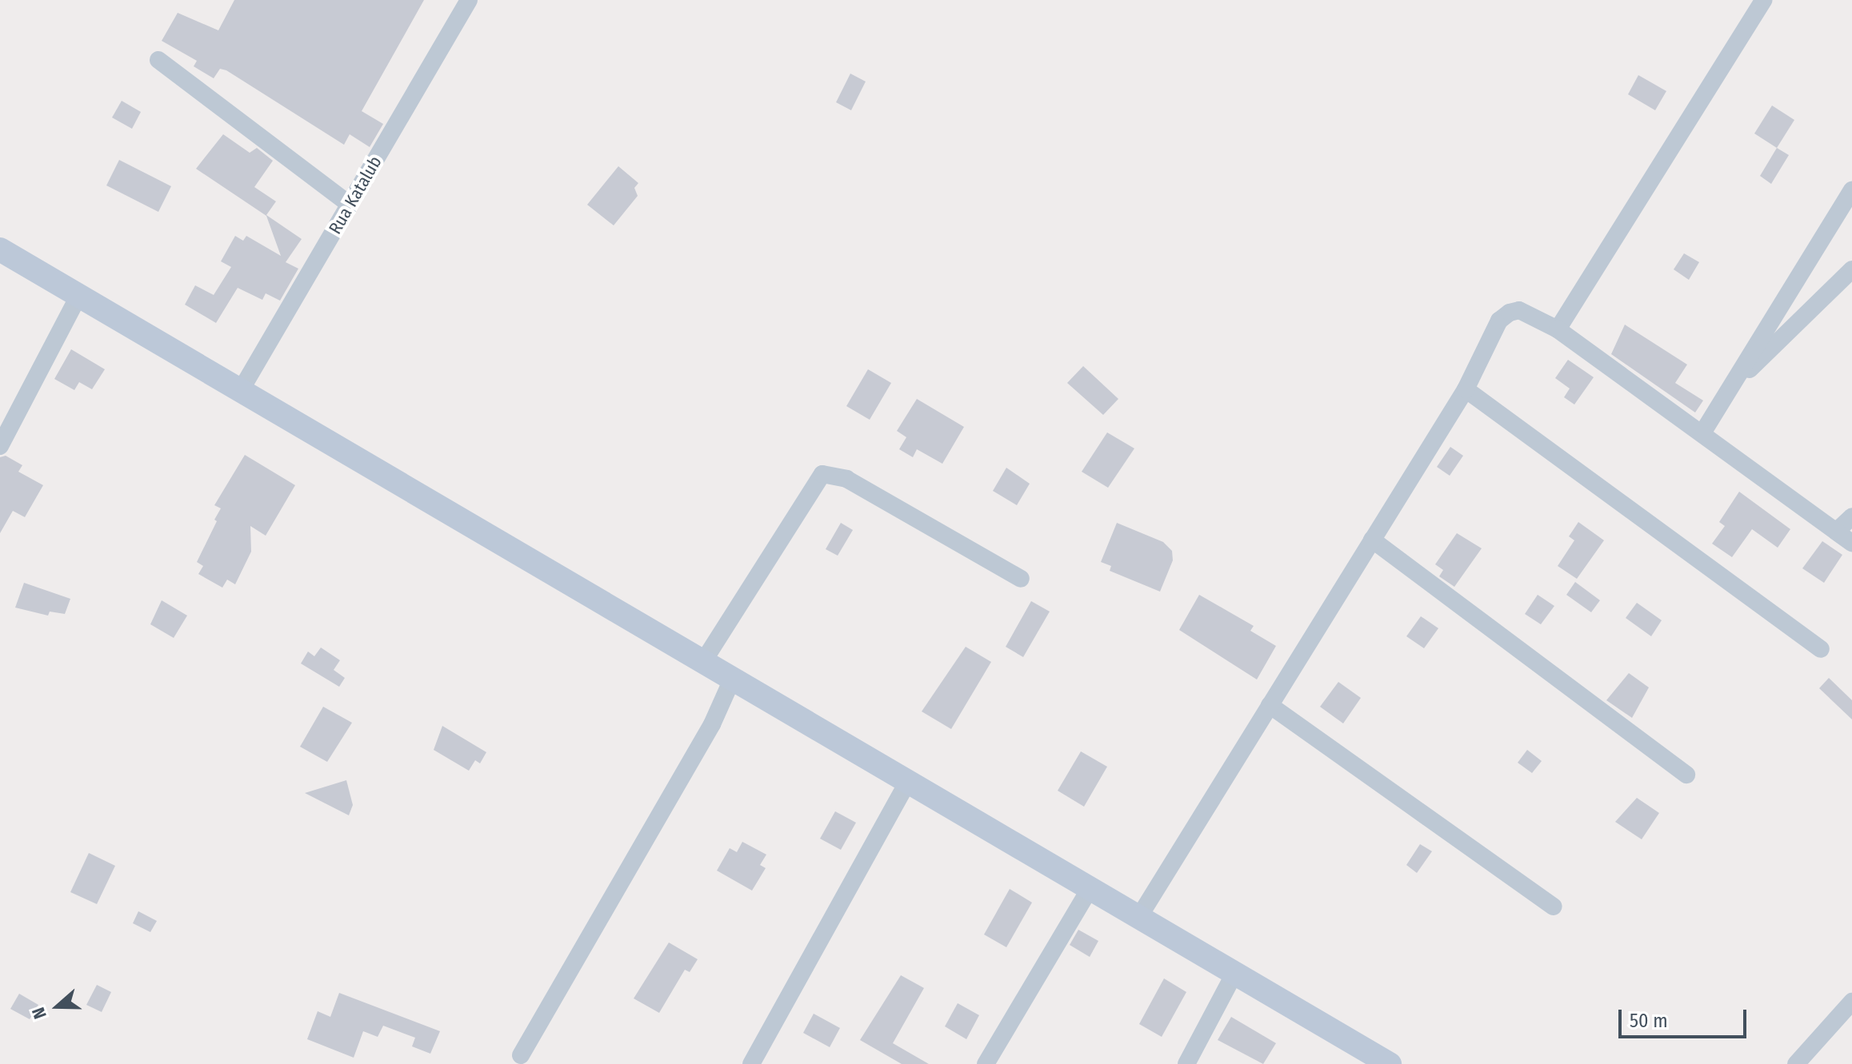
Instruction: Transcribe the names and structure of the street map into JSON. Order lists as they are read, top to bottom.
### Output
{
  "streets": {
    "street": ["Rua Katalub"]
  },
  "scale_bar": "50 m",
  "north": "left"
}
